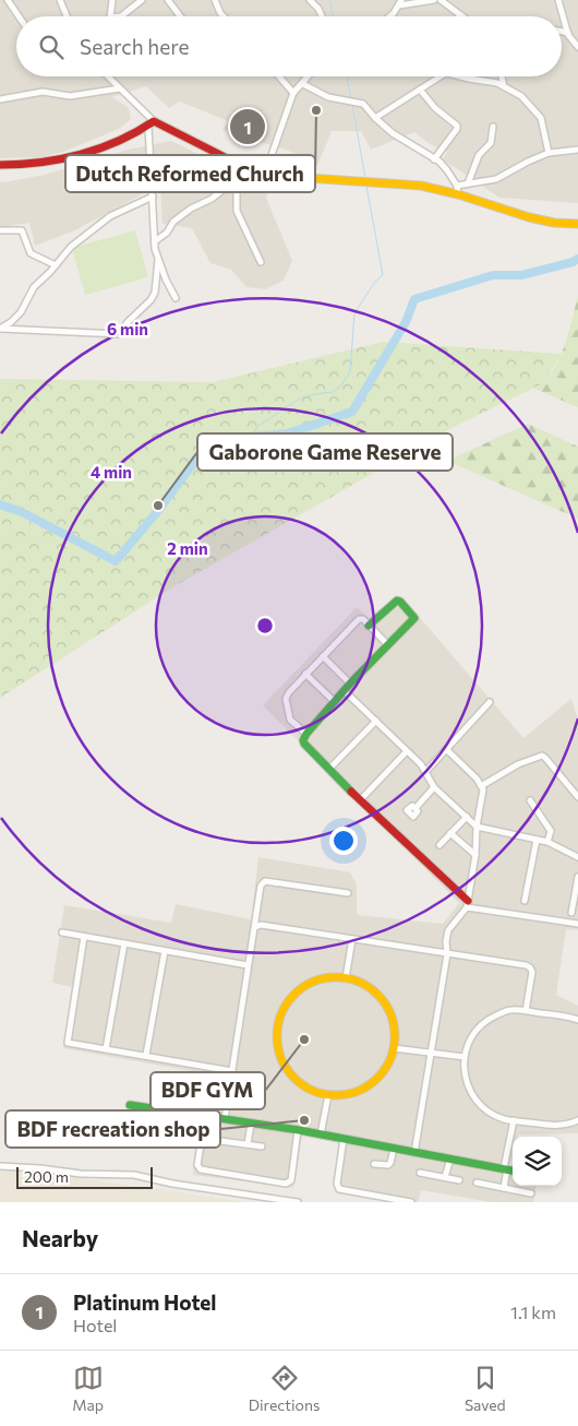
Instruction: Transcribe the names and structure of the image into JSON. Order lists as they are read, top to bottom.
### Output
{
  "places": [
    "Dutch Reformed Church",
    "Gaborone Game Reserve",
    "BDF GYM",
    "BDF recreation shop"
  ],
  "scale_bar": "200 m",
  "page": {
    "search": "Search here",
    "pins": "1",
    "scale": "200 m",
    "heading": "Nearby",
    "list": [
      {
        "mark": "1",
        "name": "Platinum Hotel",
        "note": "Hotel",
        "value": "1.1 km"
      }
    ],
    "nav": ["Map", "Directions", "Saved"]
  },
  "rings": ["6 min", "4 min", "2 min"]
}
